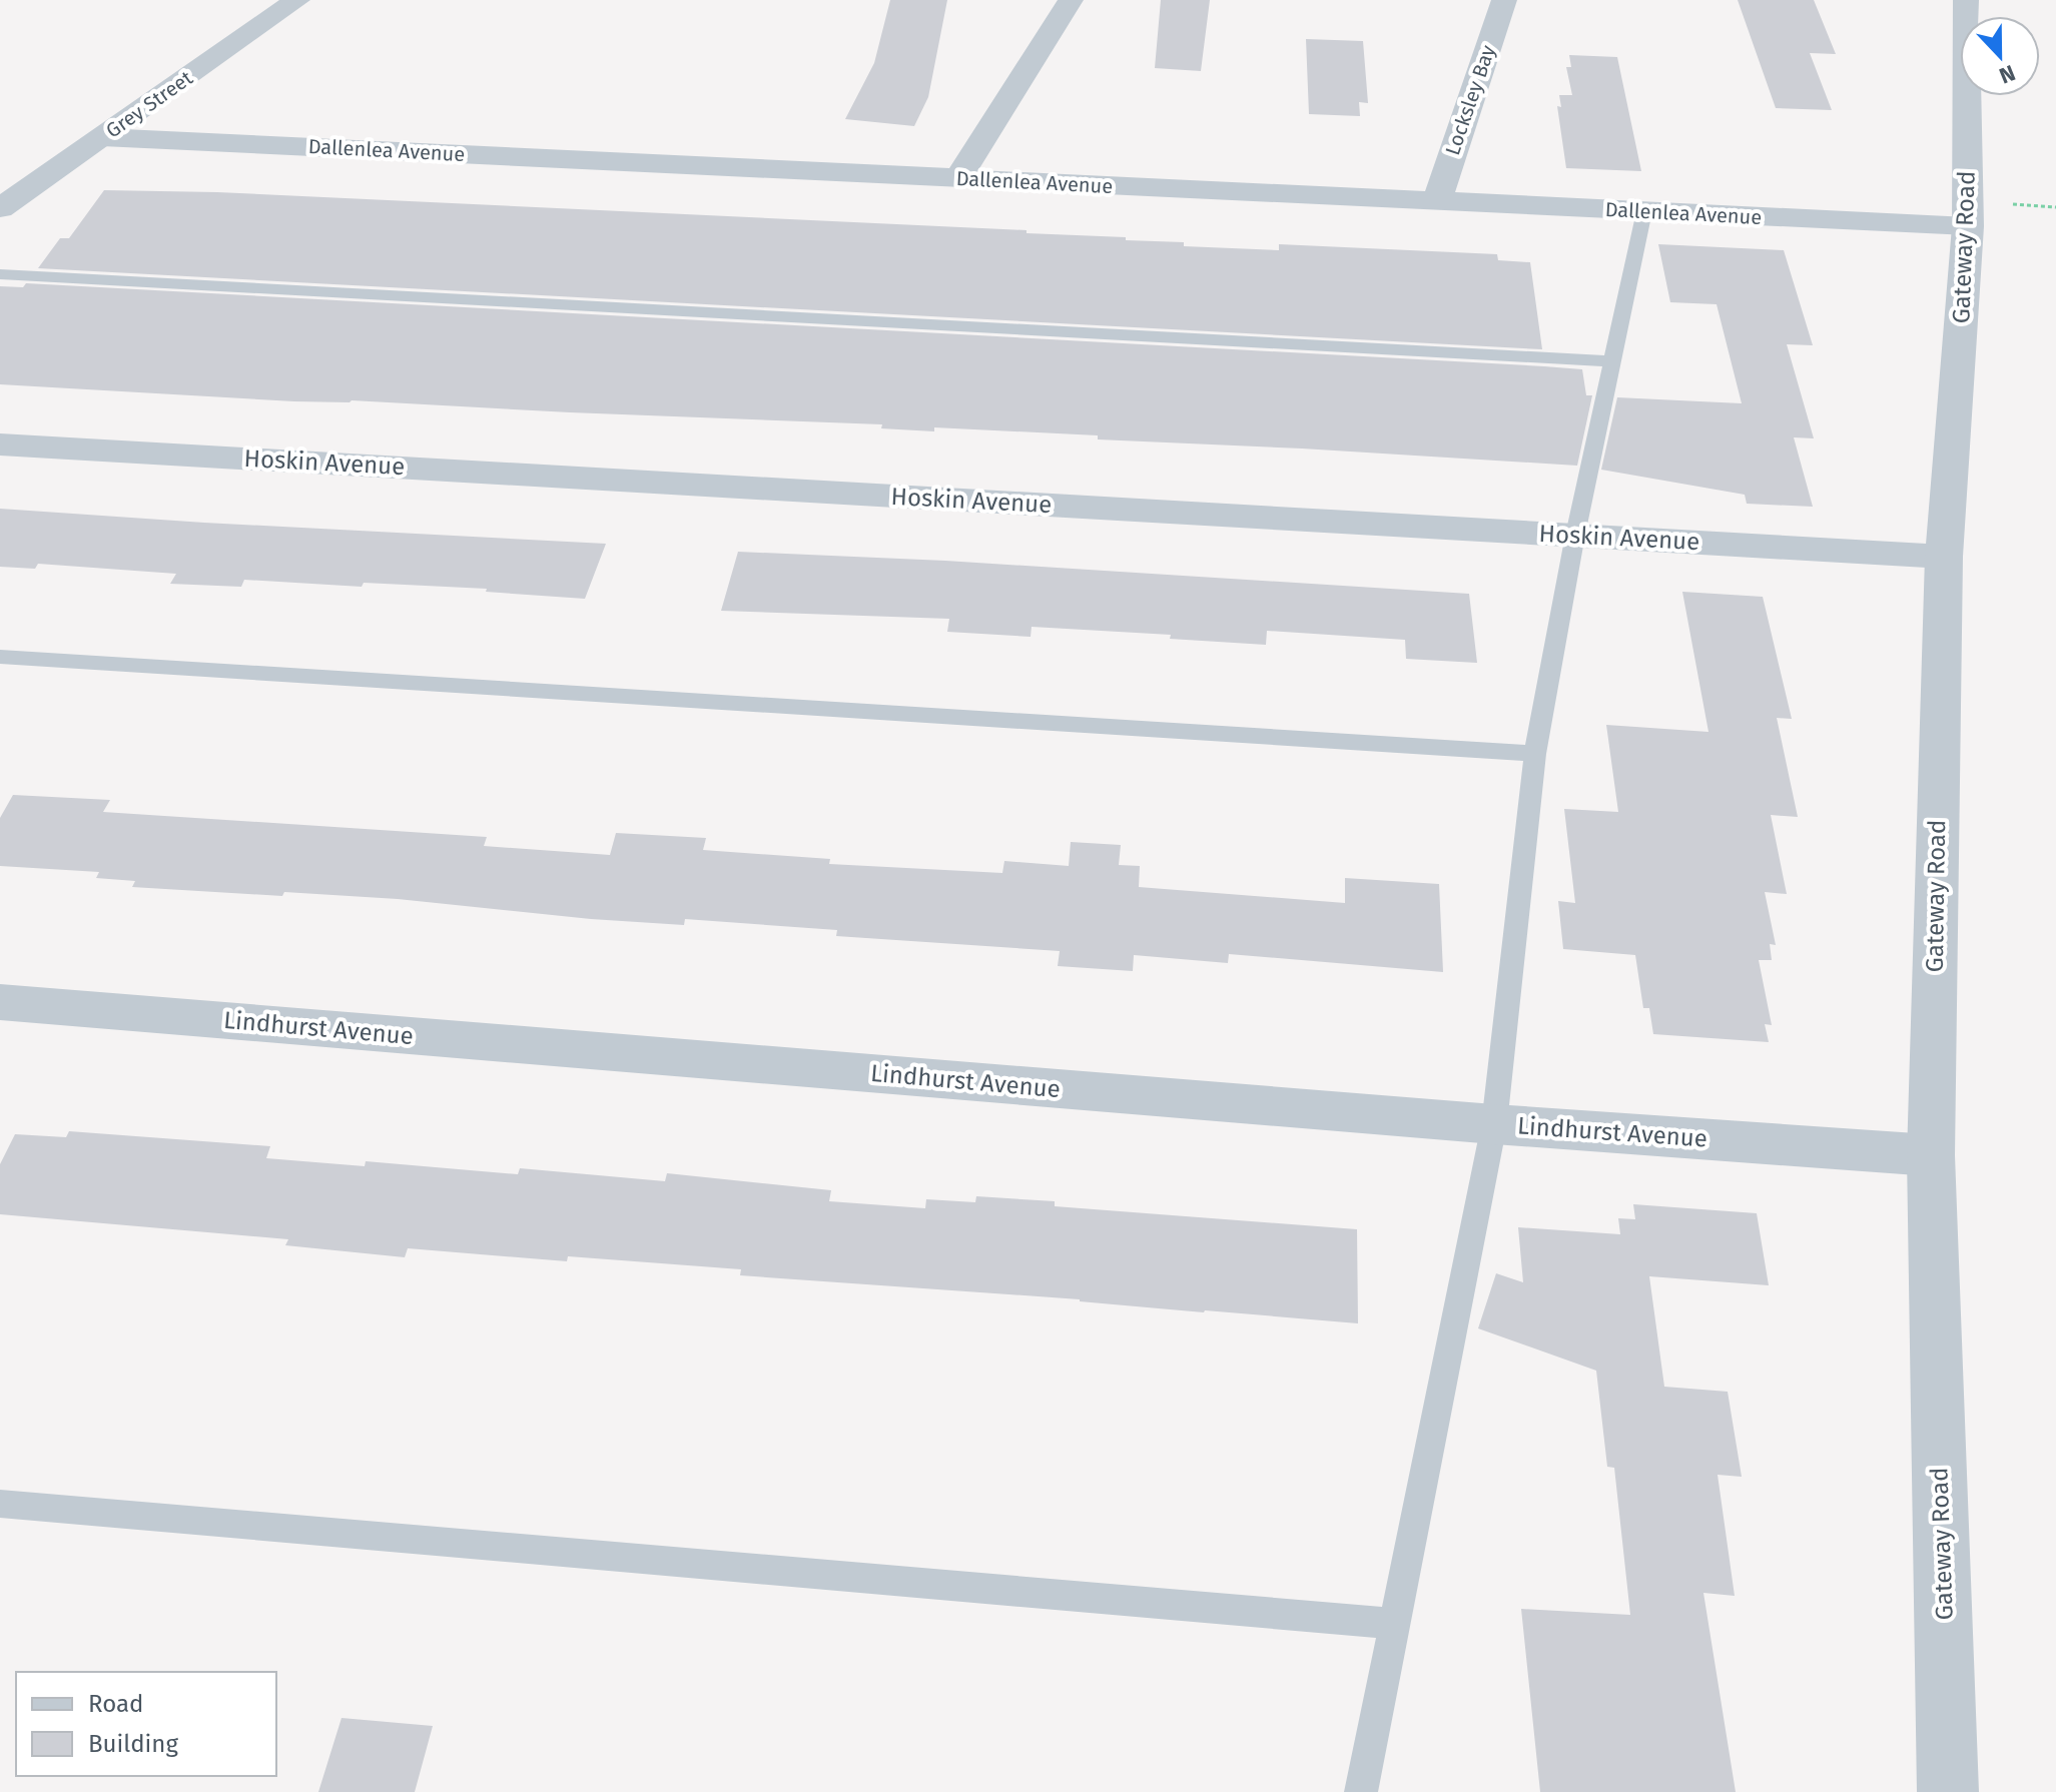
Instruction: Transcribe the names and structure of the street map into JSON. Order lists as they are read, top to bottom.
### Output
{
  "streets": {
    "street": [
      "Locksley Bay",
      "Grey Street",
      "Dallenlea Avenue",
      "Gateway Road",
      "Hoskin Avenue",
      "Lindhurst Avenue"
    ]
  },
  "crossings": [
    ["Locksley Bay", "Dallenlea Avenue"],
    ["Grey Street", "Dallenlea Avenue"],
    ["Dallenlea Avenue", "Gateway Road"],
    ["Gateway Road", "Hoskin Avenue"],
    ["Gateway Road", "Lindhurst Avenue"]
  ],
  "legend": ["Road", "Building"],
  "north": "bottom"
}
